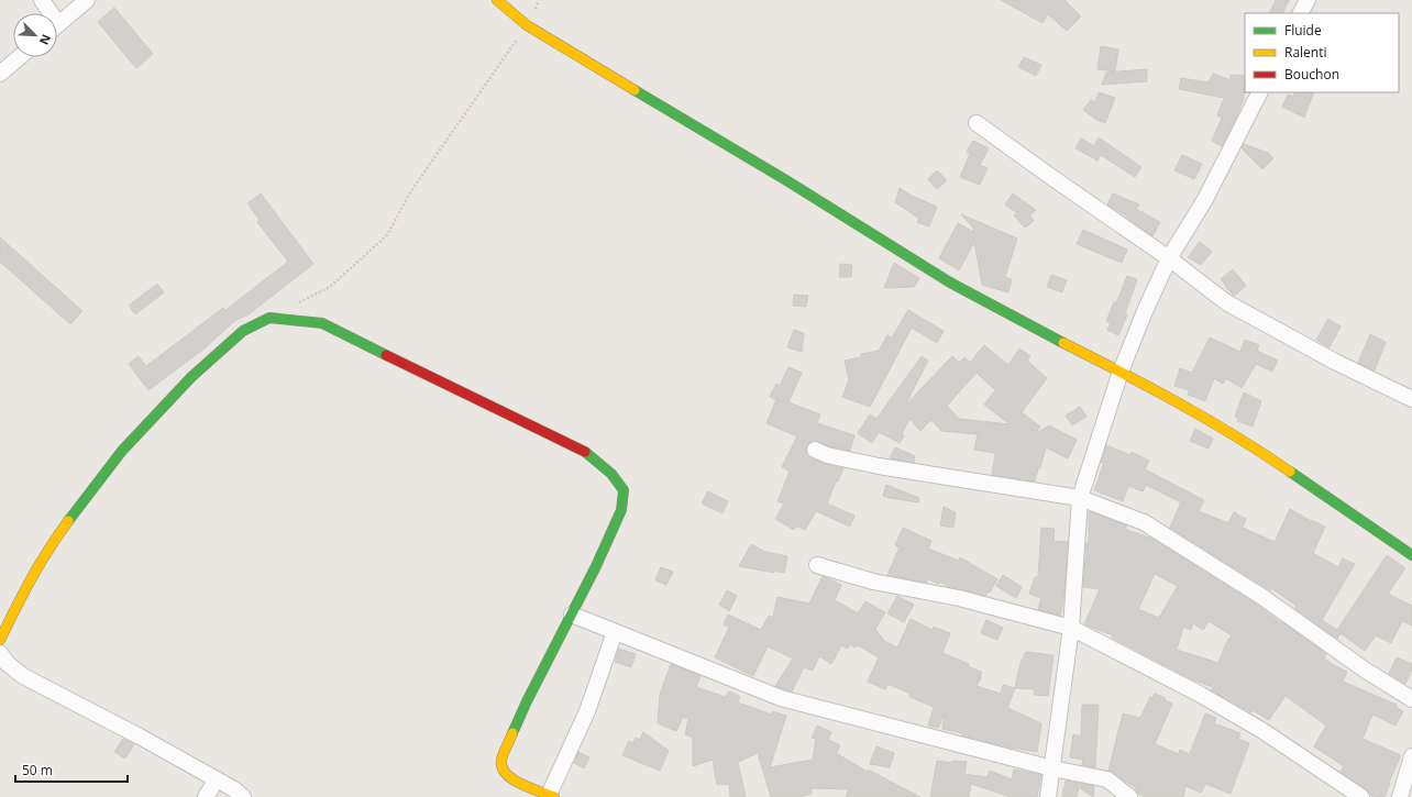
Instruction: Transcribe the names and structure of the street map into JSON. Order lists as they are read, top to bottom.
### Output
{
  "legend": ["Fluide", "Ralenti", "Bouchon"],
  "scale_bar": "50 m",
  "north": "bottom right"
}
